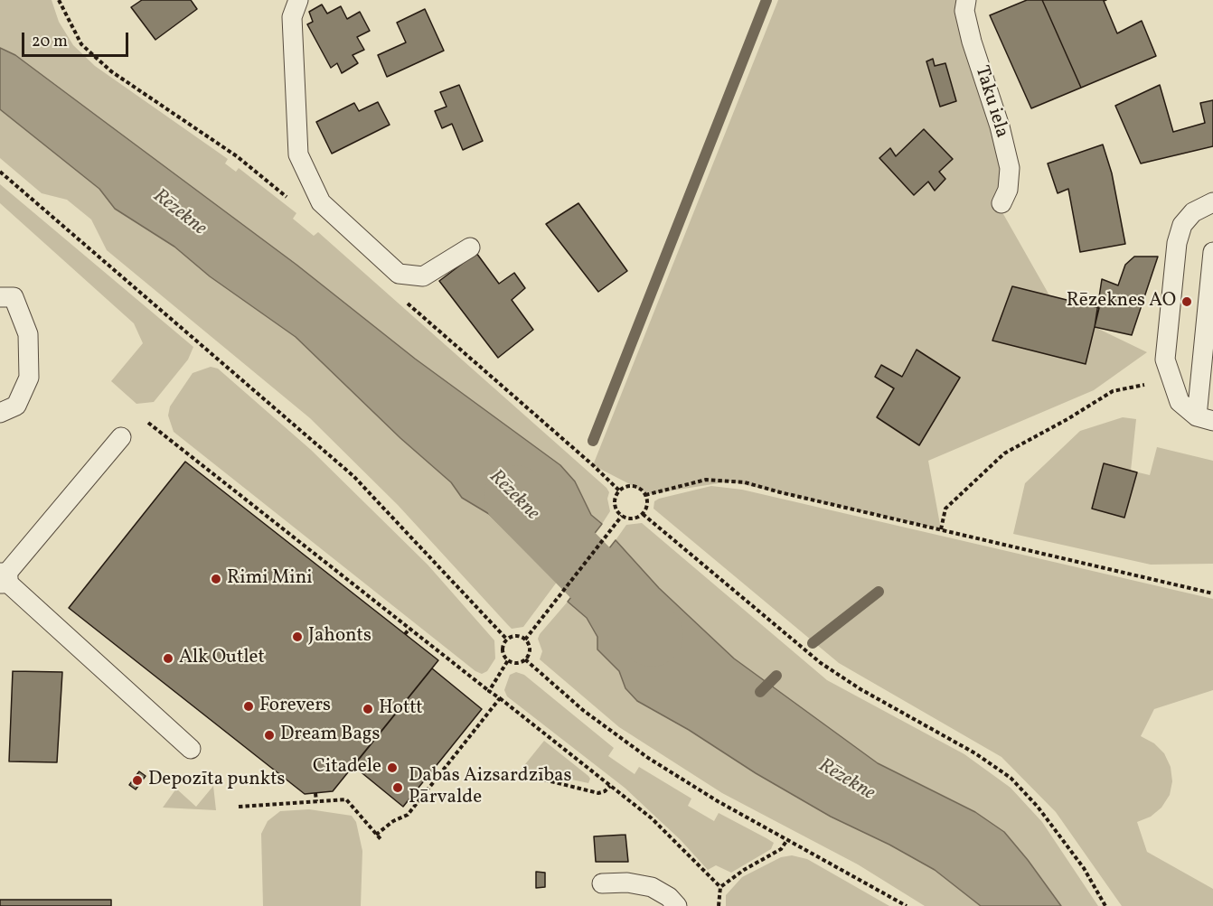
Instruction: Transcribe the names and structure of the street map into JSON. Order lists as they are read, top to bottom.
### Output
{
  "streets": {
    "lane": ["Taku iela"]
  },
  "water": ["Rēzekne"],
  "places": [
    "Rēzeknes AO",
    "Rimi Mini",
    "Jahonts",
    "Alk Outlet",
    "Forevers",
    "Hottt",
    "Dream Bags",
    "Citadele",
    "Depozīta punkts",
    "Dabas Aizsardzības Pārvalde"
  ],
  "scale_bar": "20 m"
}
